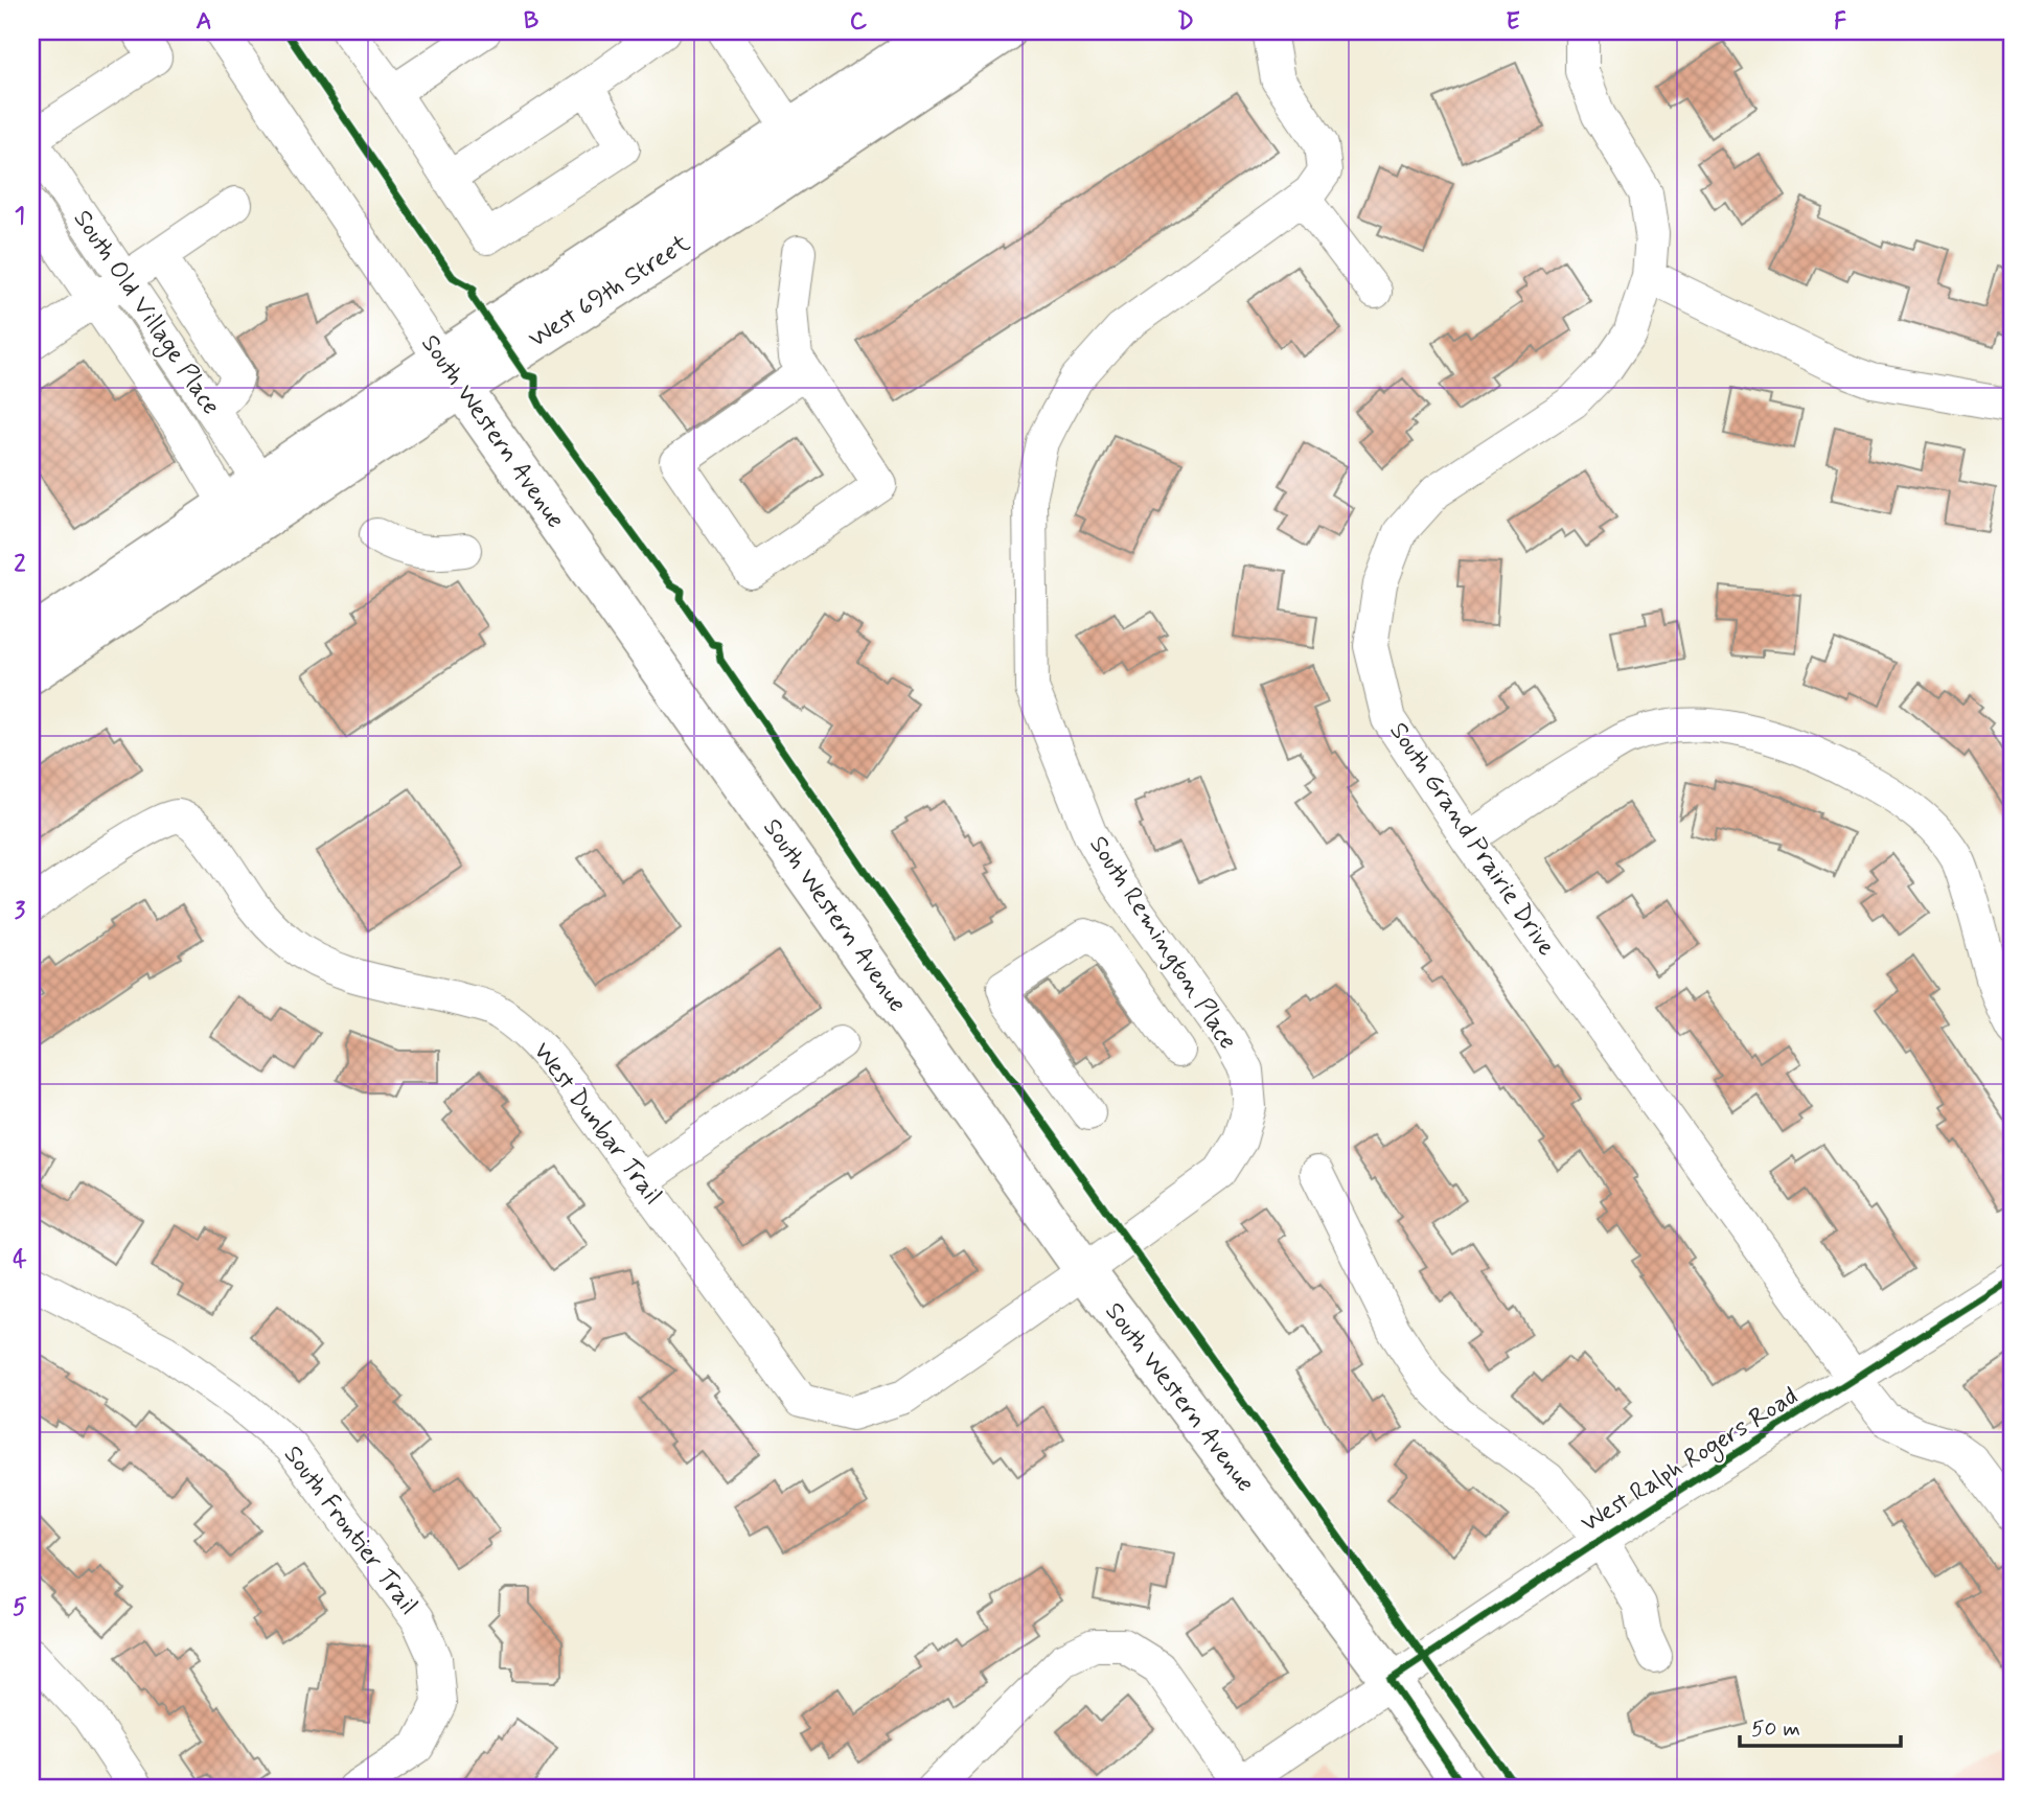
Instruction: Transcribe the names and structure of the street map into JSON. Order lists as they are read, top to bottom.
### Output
{
  "streets": {
    "main road": ["West 69th Street", "South Western Avenue"],
    "street": [
      "South Old Village Place",
      "South Grand Prairie Drive",
      "South Remington Place",
      "West Dunbar Trail",
      "West Ralph Rogers Road",
      "South Frontier Trail"
    ]
  },
  "crossings": [
    ["West 69th Street", "South Old Village Place"],
    ["West 69th Street", "South Western Avenue"],
    ["South Western Avenue", "South Remington Place"],
    ["South Western Avenue", "West Dunbar Trail"],
    ["South Western Avenue", "West Ralph Rogers Road"],
    ["South Grand Prairie Drive", "West Ralph Rogers Road"],
    ["South Remington Place", "West Dunbar Trail"]
  ],
  "scale_bar": "50 m",
  "grid": {
    "columns": [
      "A",
      "B",
      "C",
      "D",
      "E",
      "F"
    ],
    "rows": [
      "1",
      "2",
      "3",
      "4",
      "5"
    ]
  }
}
